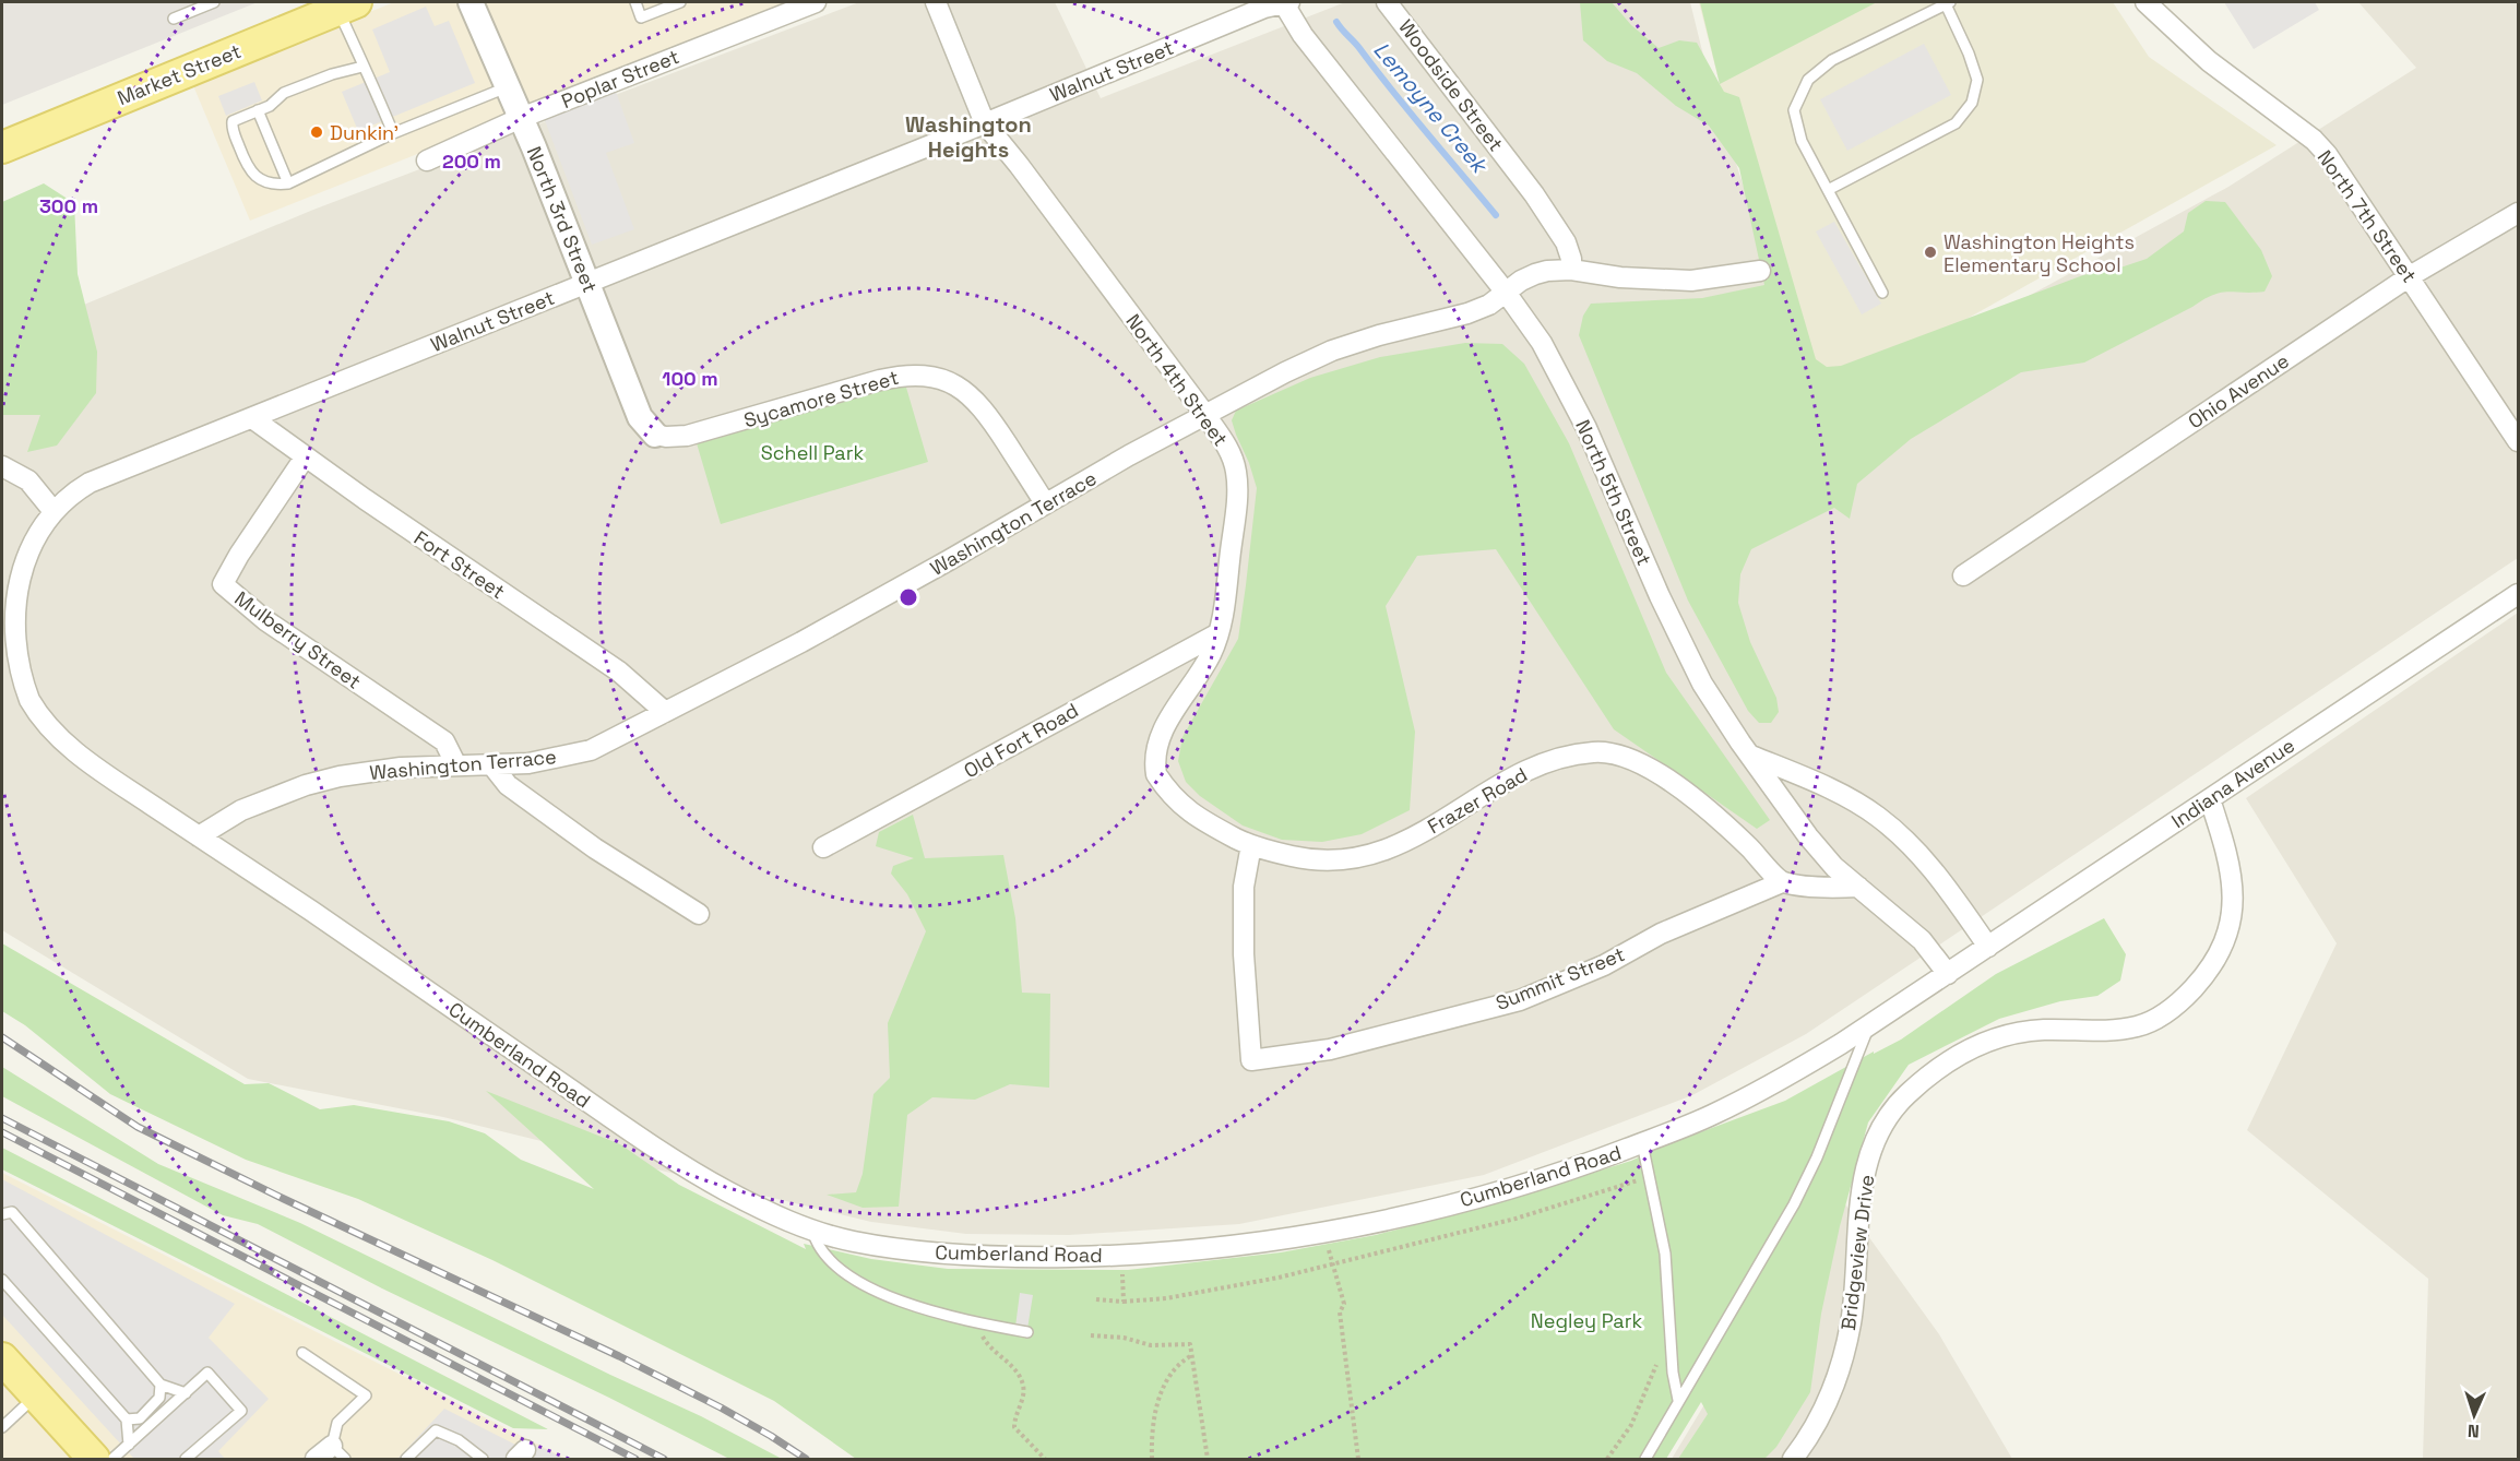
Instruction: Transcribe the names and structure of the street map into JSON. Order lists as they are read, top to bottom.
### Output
{
  "streets": {
    "main road": ["Market Street"],
    "street": [
      "Walnut Street",
      "Poplar Street",
      "Woodside Street",
      "North 7th Street",
      "North 3rd Street",
      "North 4th Street",
      "Ohio Avenue",
      "Sycamore Street",
      "North 5th Street",
      "Washington Terrace",
      "Fort Street",
      "Mulberry Street",
      "Old Fort Road",
      "Indiana Avenue",
      "Frazer Road",
      "Summit Street",
      "Cumberland Road",
      "Bridgeview Drive"
    ]
  },
  "crossings": [
    ["Walnut Street", "North 3rd Street"],
    ["Walnut Street", "North 4th Street"],
    ["Walnut Street", "North 5th Street"],
    ["Walnut Street", "Fort Street"],
    ["Walnut Street", "Cumberland Road"],
    ["Poplar Street", "North 3rd Street"],
    ["Woodside Street", "Washington Terrace"],
    ["North 7th Street", "Ohio Avenue"],
    ["North 3rd Street", "Sycamore Street"],
    ["North 4th Street", "Washington Terrace"],
    ["North 4th Street", "Old Fort Road"],
    ["North 4th Street", "Frazer Road"],
    ["North 4th Street", "Summit Street"],
    ["Sycamore Street", "Washington Terrace"],
    ["North 5th Street", "Washington Terrace"],
    ["North 5th Street", "Indiana Avenue"],
    ["North 5th Street", "Cumberland Road"],
    ["Washington Terrace", "Fort Street"],
    ["Washington Terrace", "Mulberry Street"],
    ["Washington Terrace", "Cumberland Road"],
    ["Fort Street", "Mulberry Street"],
    ["Indiana Avenue", "Cumberland Road"],
    ["Indiana Avenue", "Bridgeview Drive"],
    ["Frazer Road", "Summit Street"]
  ],
  "districts": ["Washington Heights"],
  "water": ["Lemoyne Creek"],
  "parks": ["Schell Park", "Negley Park"],
  "places": ["Dunkin'", "Washington Heights Elementary School"],
  "north": "bottom",
  "rings": ["200 m", "300 m", "100 m"]
}
